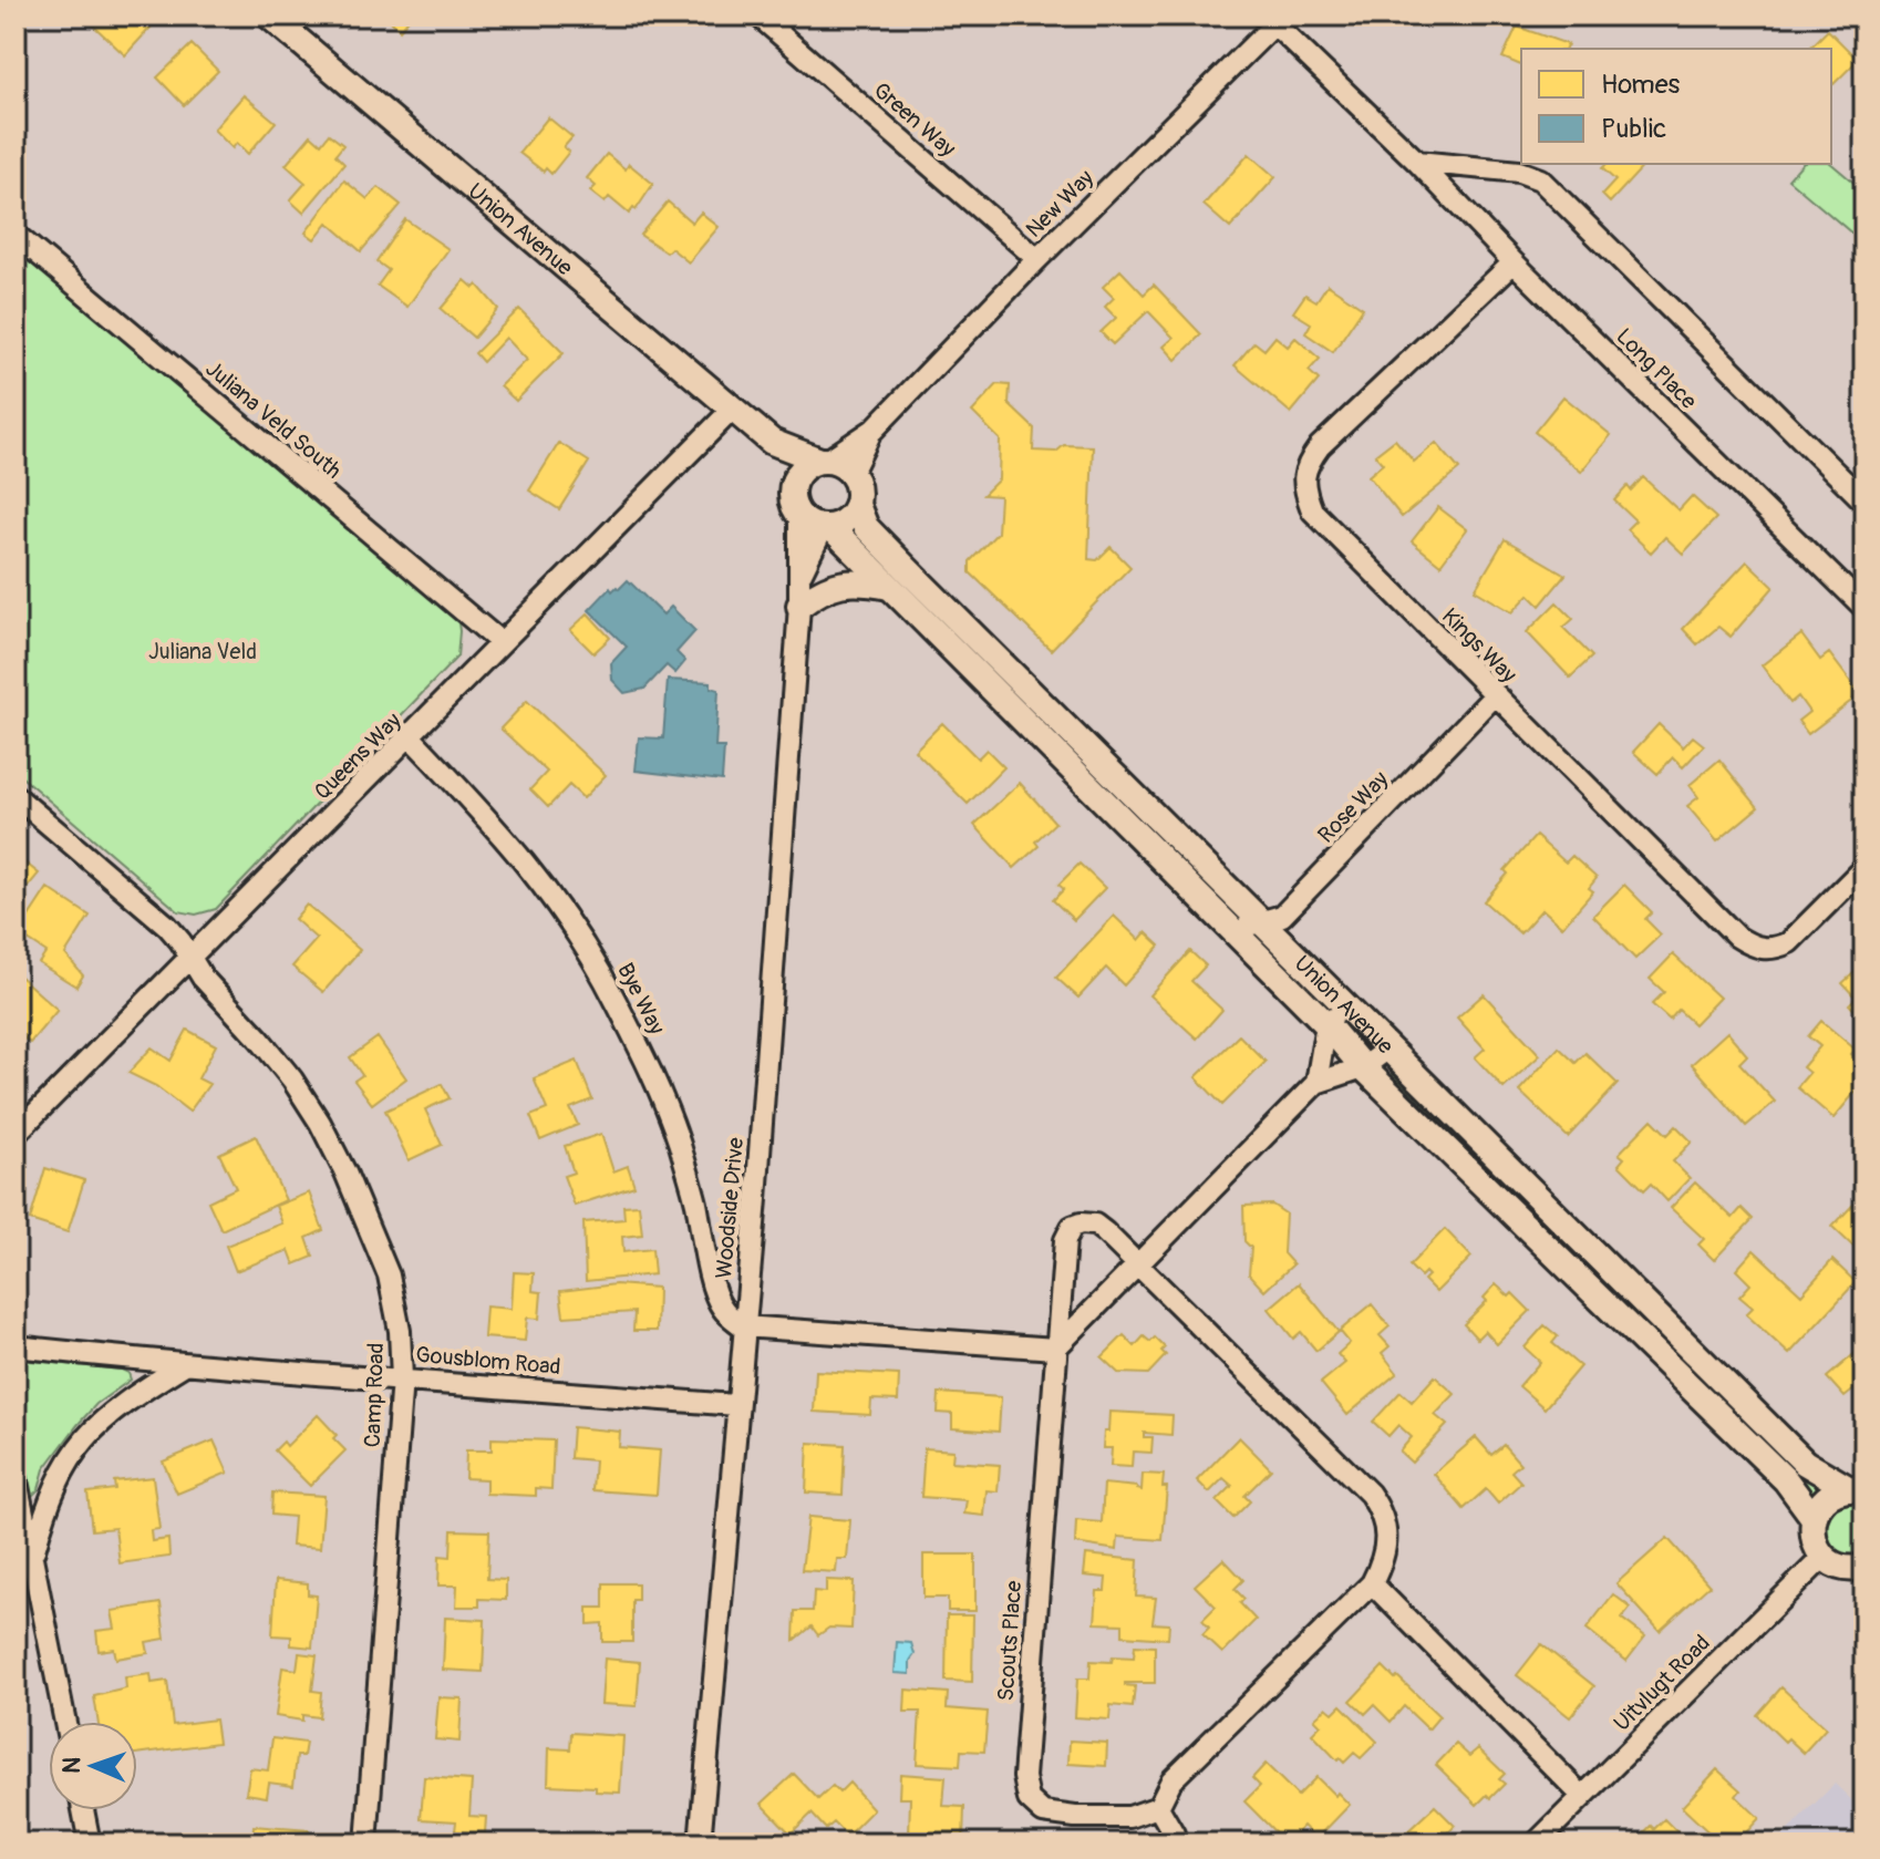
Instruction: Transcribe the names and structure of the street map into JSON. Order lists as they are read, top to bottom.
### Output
{
  "streets": {
    "street": [
      "Green Way",
      "New Way",
      "Union Avenue",
      "Long Place",
      "Juliana Veld South",
      "Kings Way",
      "Queens Way",
      "Rose Way",
      "Bye Way",
      "Woodside Drive",
      "Gousblom Road",
      "Camp Road",
      "Scouts Place",
      "Uitvlugt Road"
    ]
  },
  "crossings": [
    ["Green Way", "New Way"],
    ["New Way", "Union Avenue"],
    ["New Way", "Long Place"],
    ["New Way", "Woodside Drive"],
    ["Union Avenue", "Queens Way"],
    ["Union Avenue", "Rose Way"],
    ["Union Avenue", "Woodside Drive"],
    ["Long Place", "Kings Way"],
    ["Juliana Veld South", "Queens Way"],
    ["Kings Way", "Rose Way"],
    ["Queens Way", "Bye Way"],
    ["Queens Way", "Camp Road"],
    ["Bye Way", "Woodside Drive"],
    ["Woodside Drive", "Gousblom Road"],
    ["Gousblom Road", "Camp Road"]
  ],
  "parks": ["Juliana Veld"],
  "legend": ["Homes", "Public"],
  "north": "left"
}
